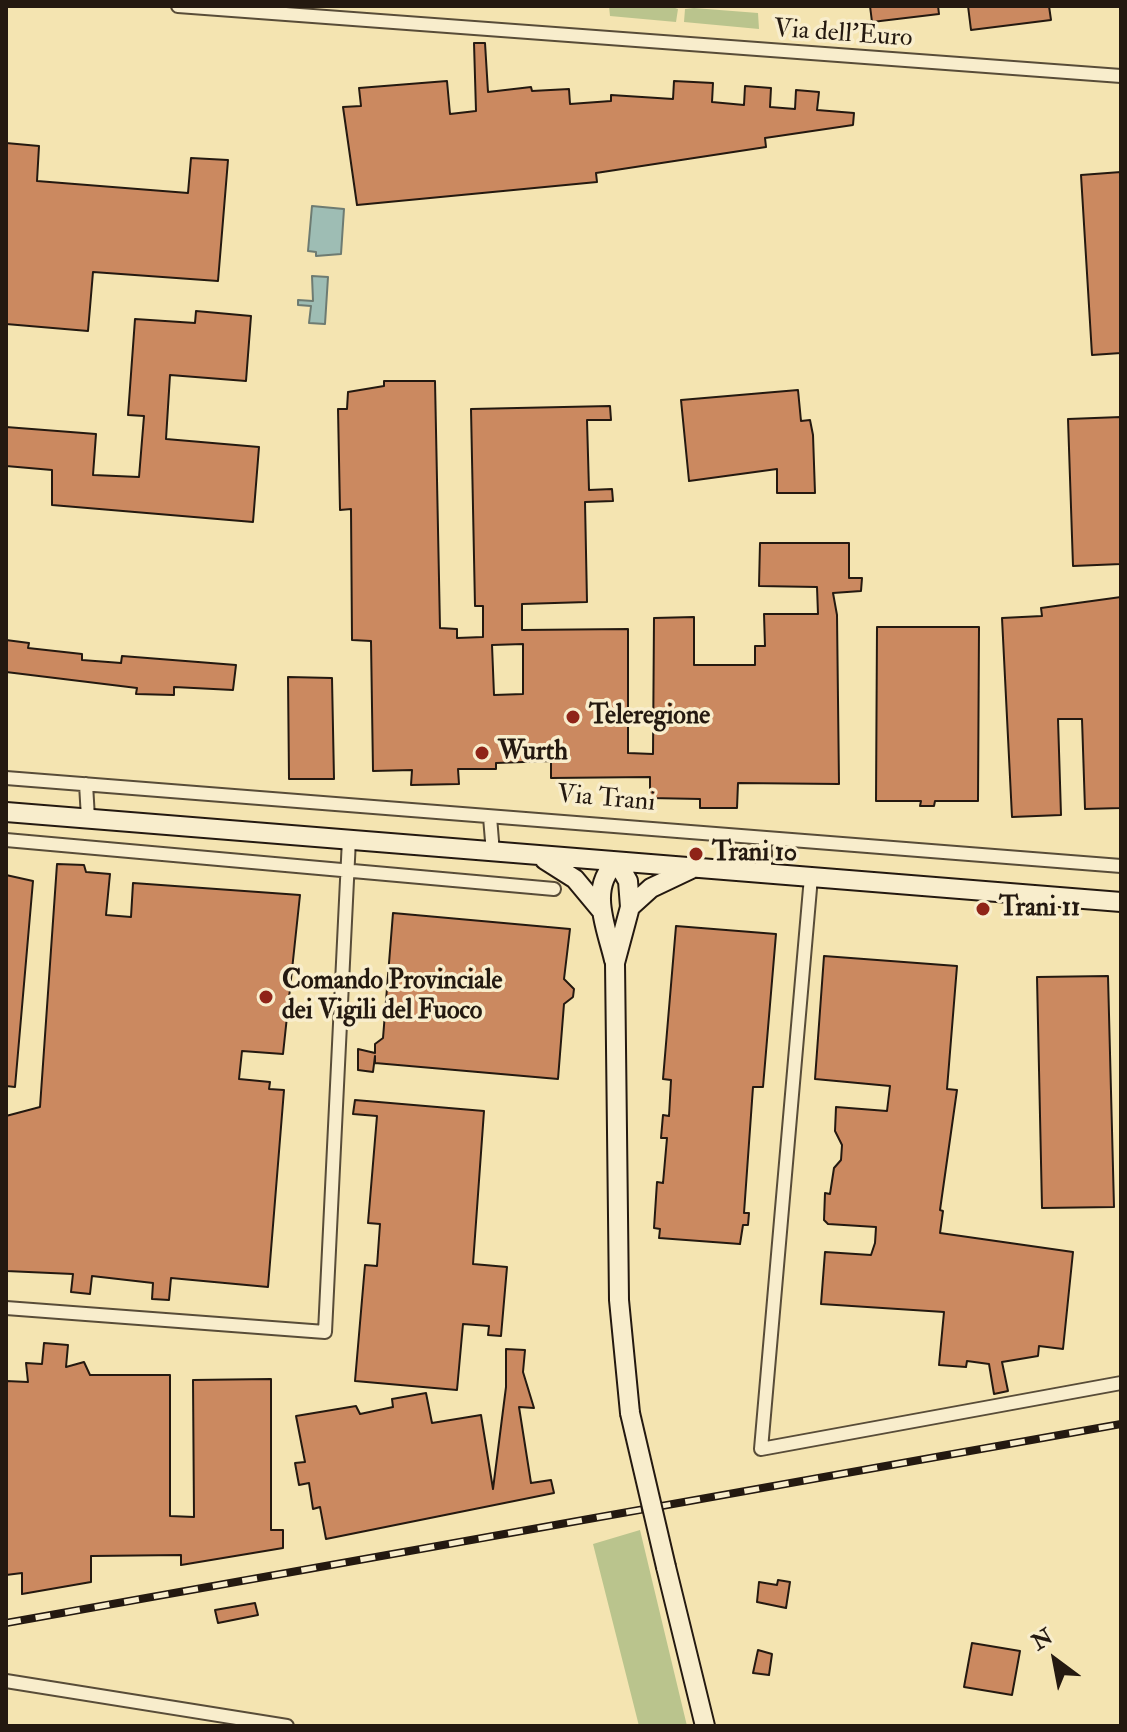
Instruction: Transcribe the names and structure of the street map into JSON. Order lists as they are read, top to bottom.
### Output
{
  "streets": {
    "street": ["Via dell'Euro", "Via Trani"]
  },
  "places": [
    "Teleregione",
    "Wurth",
    "Trani 10",
    "Trani 11",
    "Comando Provinciale dei Vigili del Fuoco"
  ],
  "north": "top left"
}
